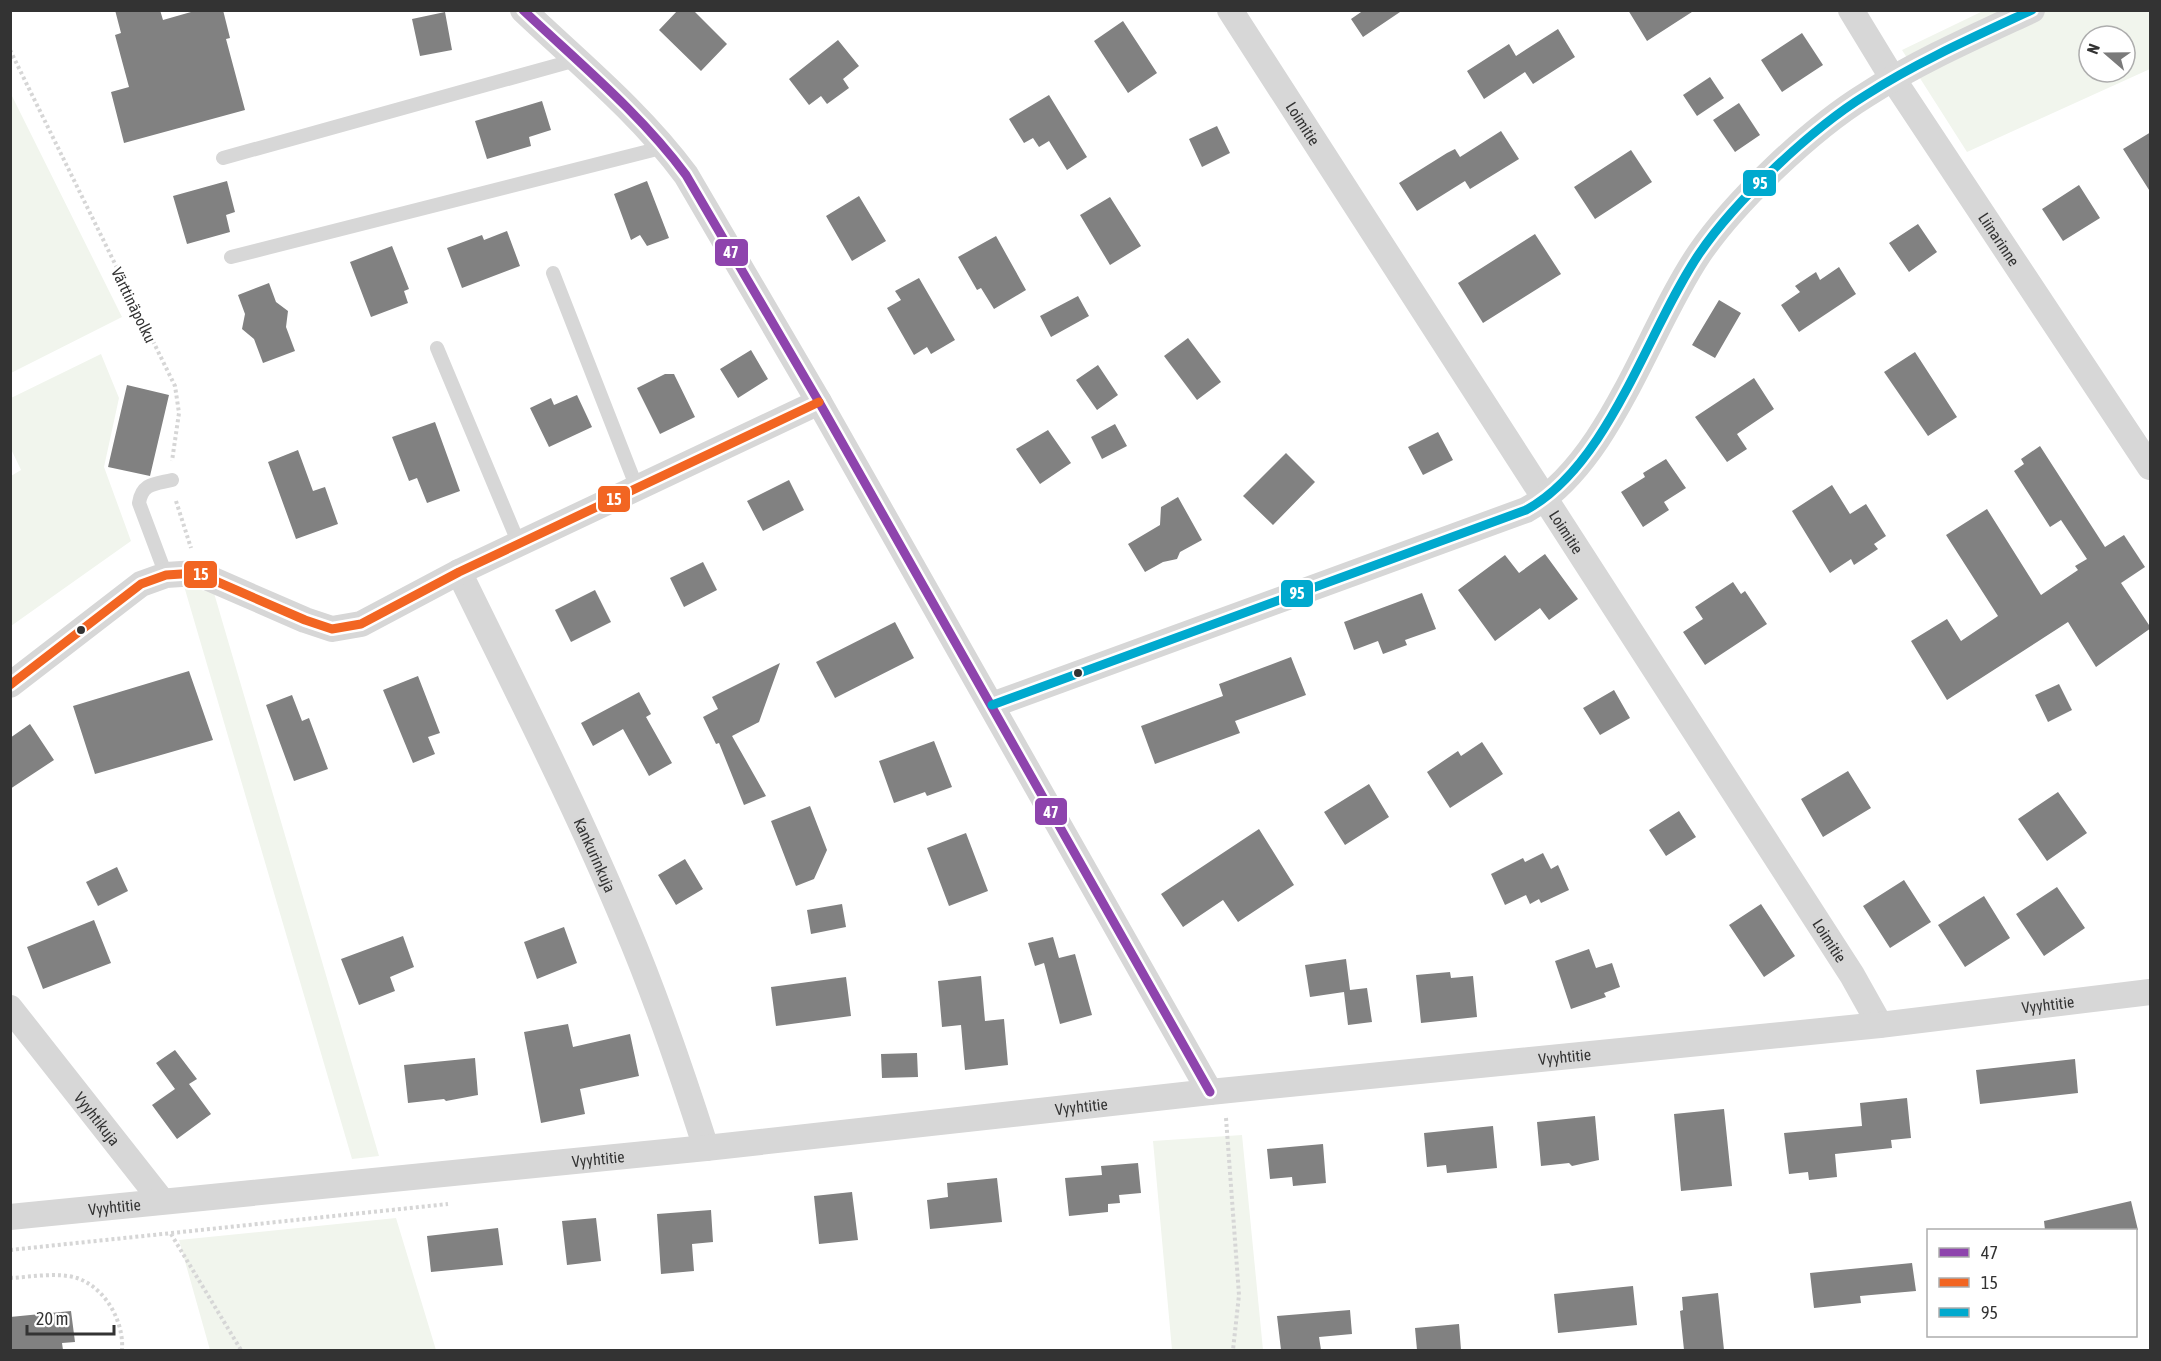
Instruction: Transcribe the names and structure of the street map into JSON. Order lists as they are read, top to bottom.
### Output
{
  "streets": {
    "street": [
      "Loimitie",
      "Liinarinne",
      "Kankurinkuja",
      "Vyyhtitie",
      "Vyyhtikuja"
    ],
    "path": ["Värttinäpolku"]
  },
  "crossings": [
    ["Loimitie", "Vyyhtitie"],
    ["Kankurinkuja", "Vyyhtitie"],
    ["Vyyhtitie", "Vyyhtikuja"]
  ],
  "lines": ["transit line 47", "transit line 95", "transit line 15"],
  "legend": ["47", "15", "95"],
  "scale_bar": "20 m",
  "north": "left"
}
